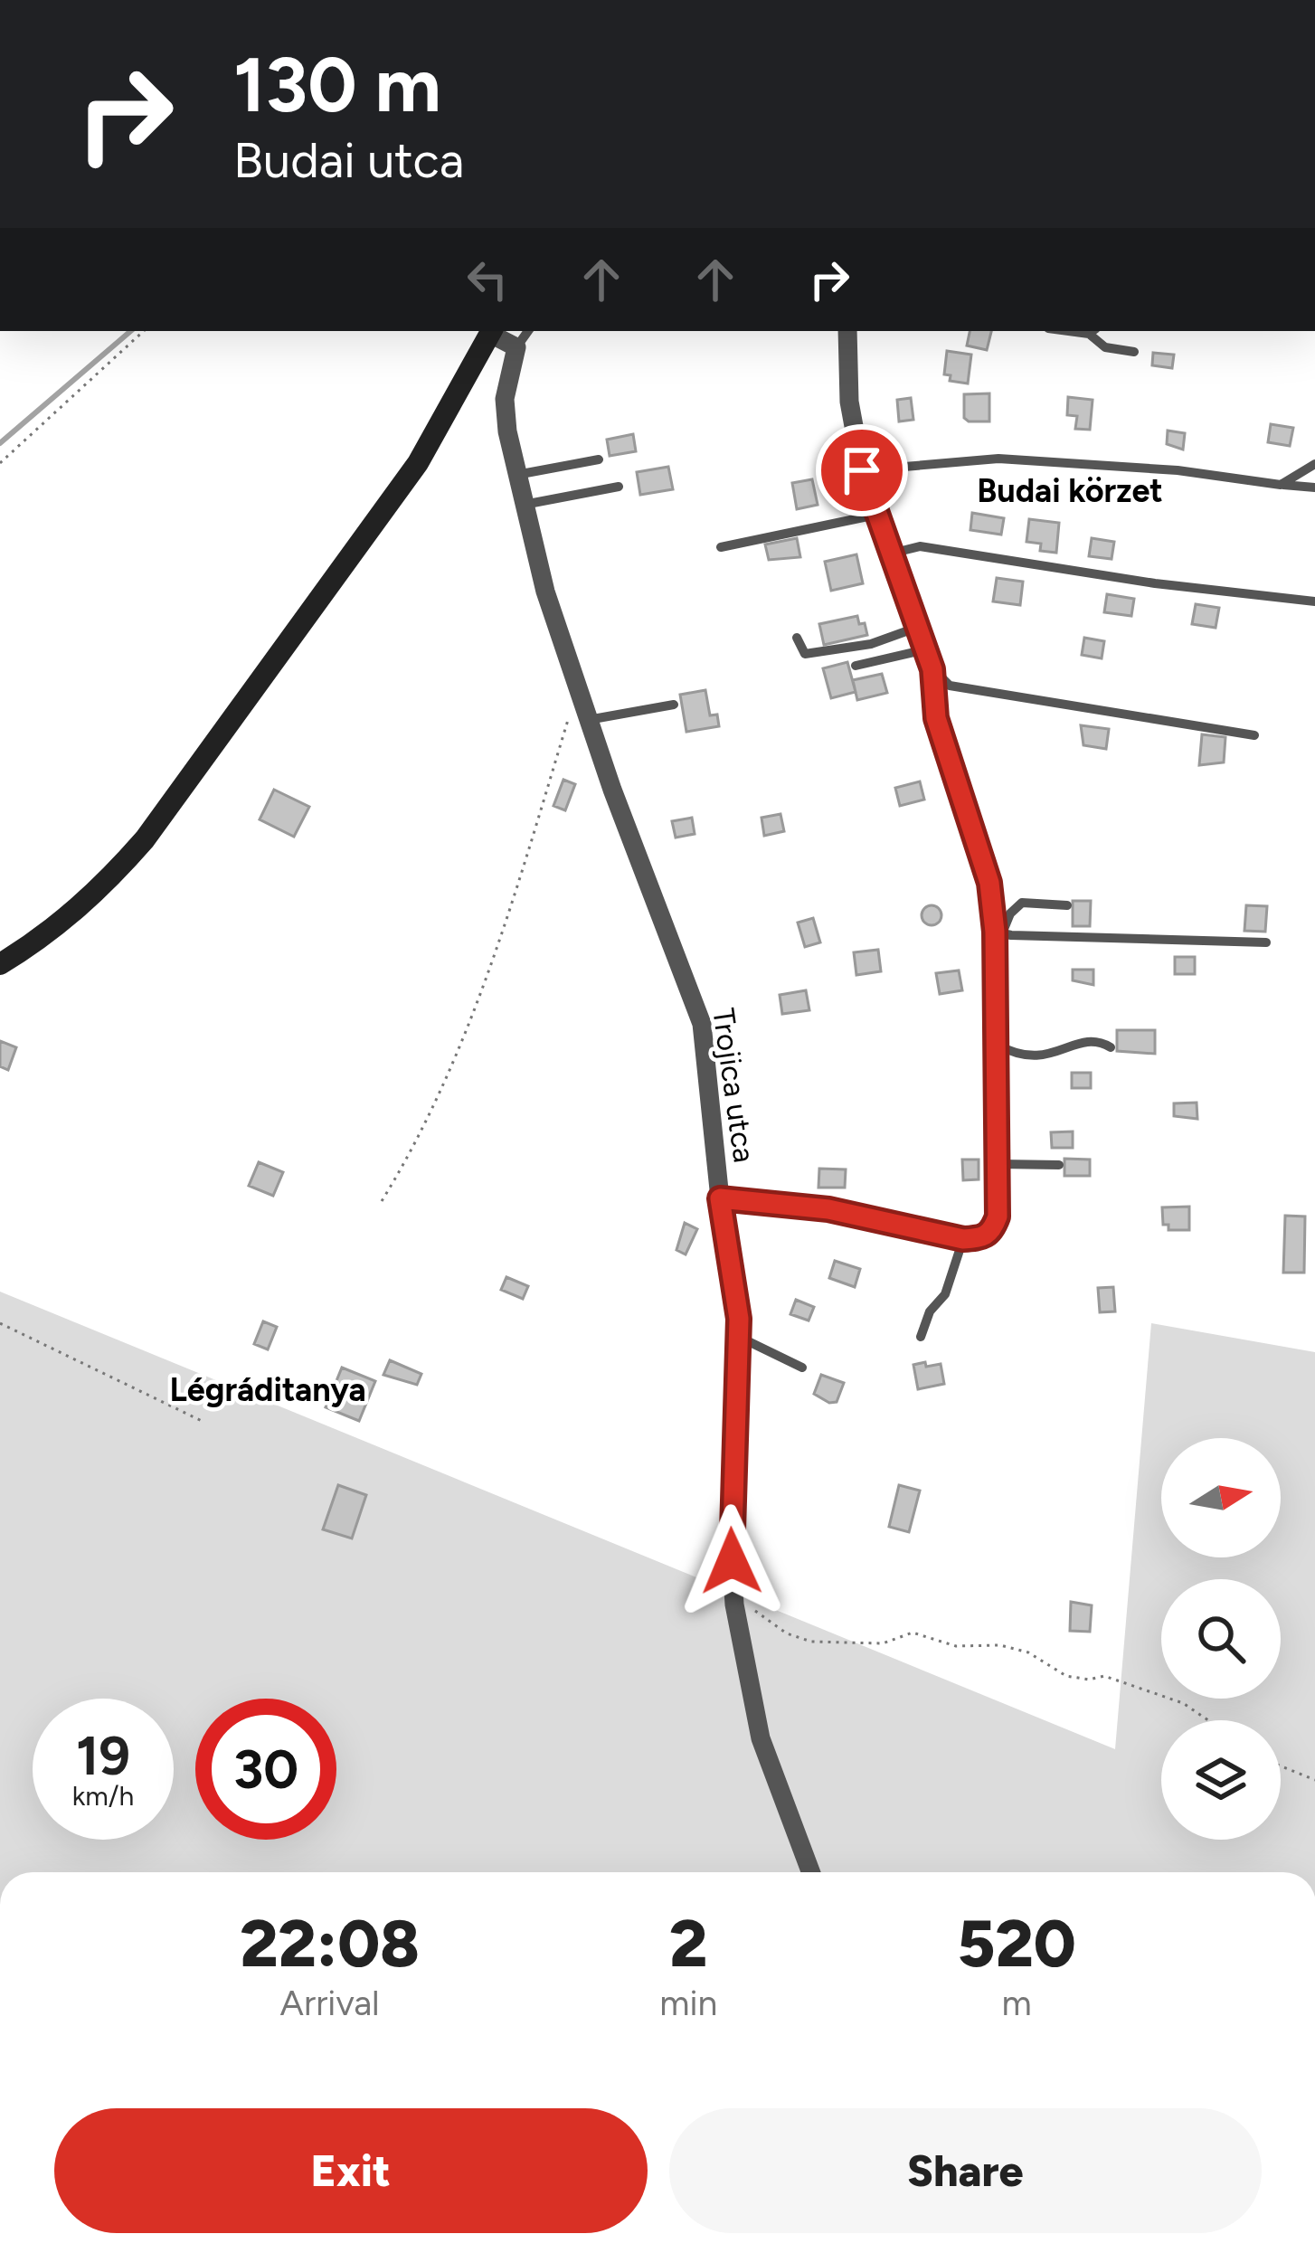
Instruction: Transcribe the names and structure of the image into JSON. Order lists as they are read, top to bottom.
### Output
{
  "streets": {
    "street": ["Trojica utca"]
  },
  "districts": ["Budai körzet", "Légráditanya"],
  "north": "right",
  "page": {
    "turn": ["130 m", "Budai utca"],
    "speed": "19 km/h",
    "limit": "30",
    "eta": [
      "22:08",
      "Arrival",
      "2",
      "min",
      "520",
      "m"
    ],
    "buttons": ["Exit", "Share"]
  }
}
